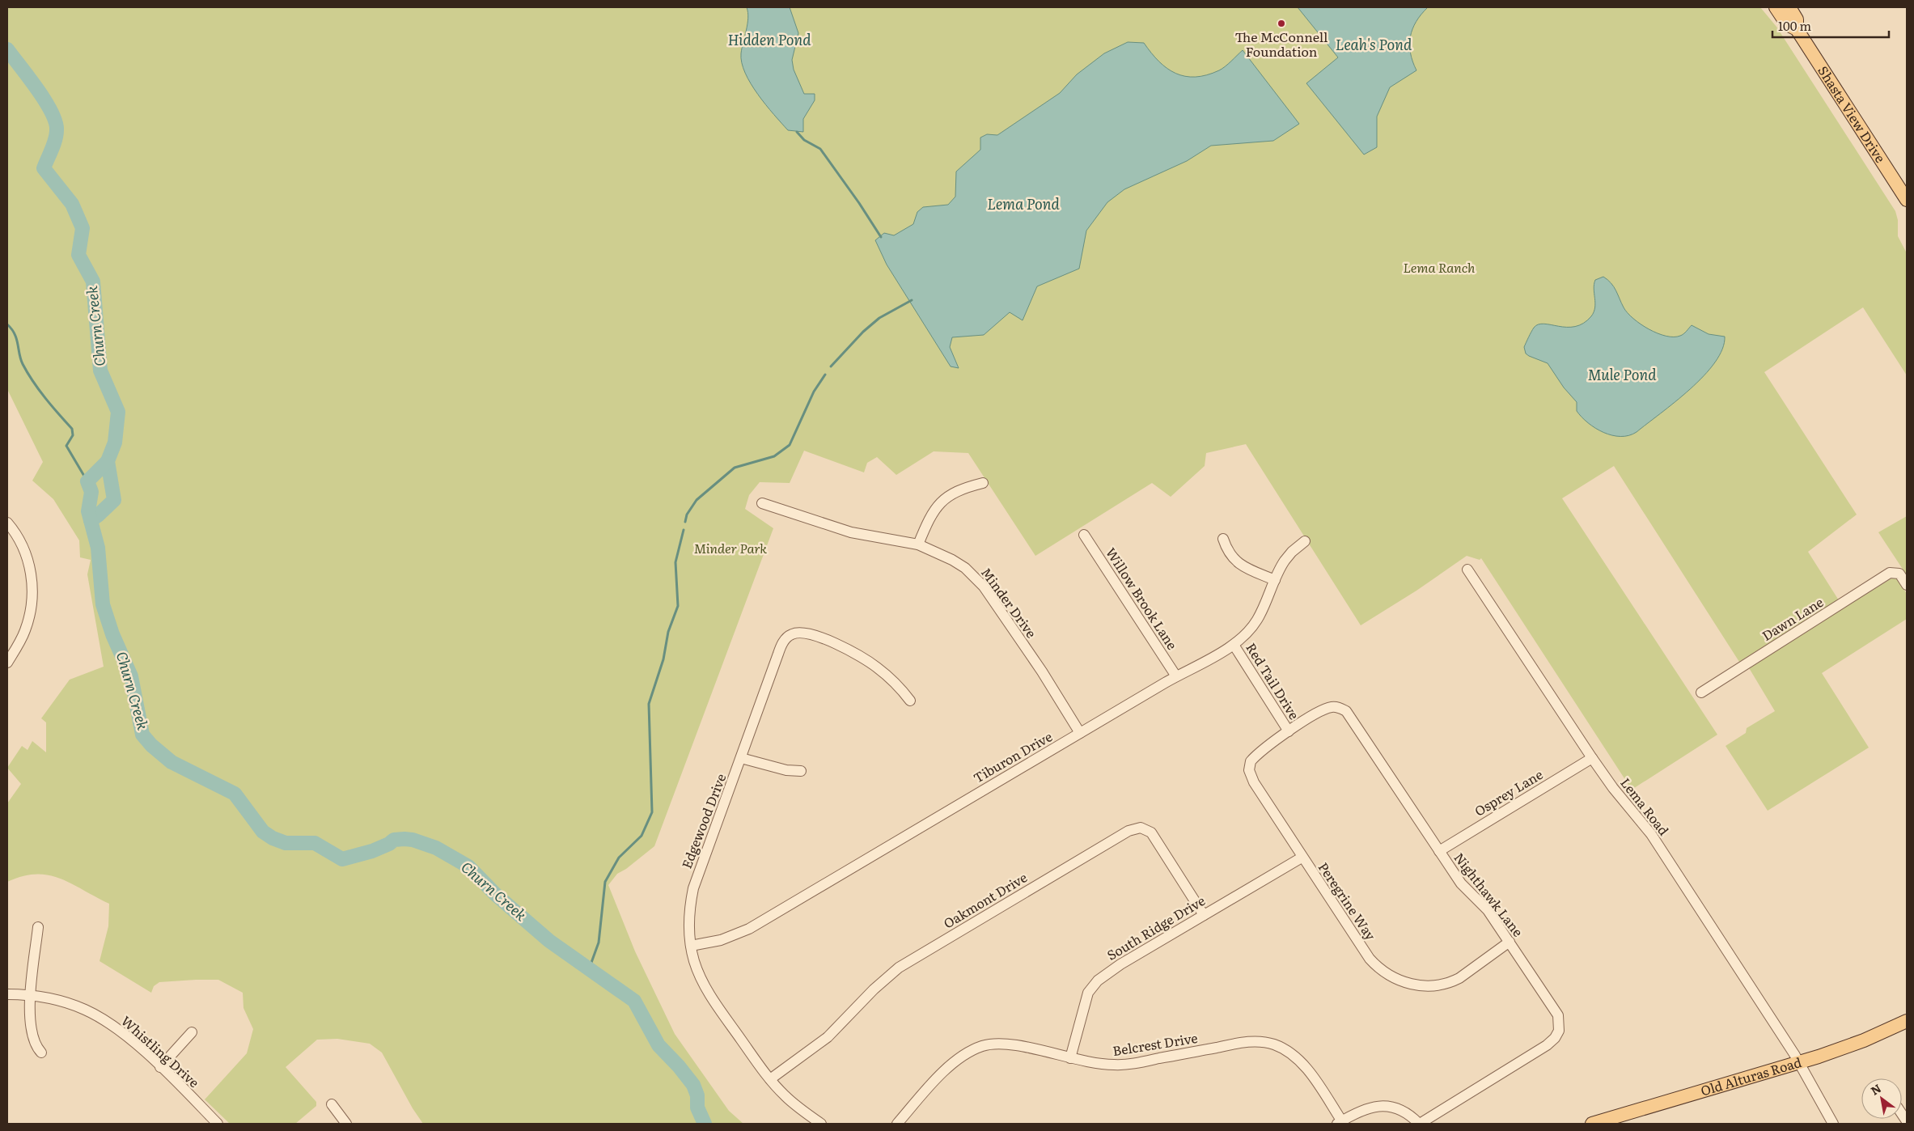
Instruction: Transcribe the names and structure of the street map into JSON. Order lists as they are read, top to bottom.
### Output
{
  "streets": {
    "main road": ["Shasta View Drive", "Old Alturas Road"],
    "street": [
      "Willow Brook Lane",
      "Minder Drive",
      "Dawn Lane",
      "Red Tail Drive",
      "Tiburon Drive",
      "Osprey Lane",
      "Lema Road",
      "Edgewood Drive",
      "Nighthawk Lane",
      "Oakmont Drive",
      "Peregrine Way",
      "South Ridge Drive",
      "Belcrest Drive",
      "Whistling Drive"
    ]
  },
  "crossings": [
    ["Willow Brook Lane", "Tiburon Drive"],
    ["Minder Drive", "Tiburon Drive"],
    ["Red Tail Drive", "Tiburon Drive"],
    ["Red Tail Drive", "Nighthawk Lane"],
    ["Red Tail Drive", "Peregrine Way"],
    ["Tiburon Drive", "Edgewood Drive"],
    ["Osprey Lane", "Lema Road"],
    ["Osprey Lane", "Nighthawk Lane"],
    ["Lema Road", "Old Alturas Road"],
    ["Edgewood Drive", "Oakmont Drive"],
    ["Nighthawk Lane", "Peregrine Way"],
    ["Oakmont Drive", "South Ridge Drive"],
    ["Peregrine Way", "South Ridge Drive"],
    ["South Ridge Drive", "Belcrest Drive"]
  ],
  "water": [
    "Hidden Pond",
    "Leah's Pond",
    "Lema Pond",
    "Churn Creek",
    "Mule Pond"
  ],
  "parks": ["Lema Ranch", "Minder Park"],
  "places": ["The McConnell Foundation"],
  "scale_bar": "100 m",
  "north": "top left"
}
